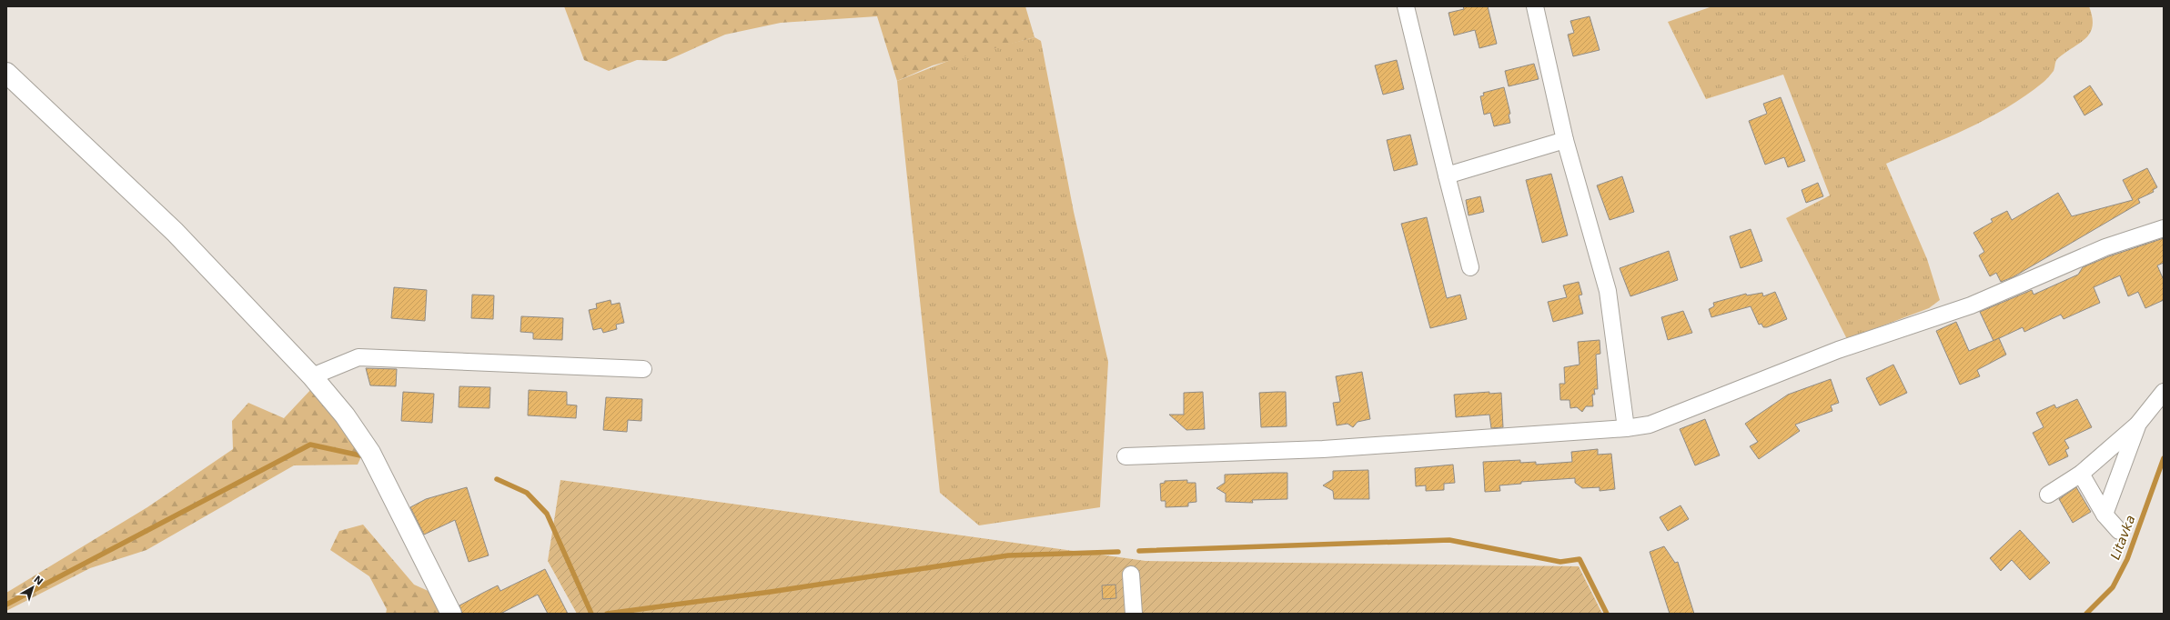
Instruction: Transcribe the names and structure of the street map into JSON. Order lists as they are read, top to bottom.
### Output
{
  "water": ["Litavka"],
  "north": "top right"
}
